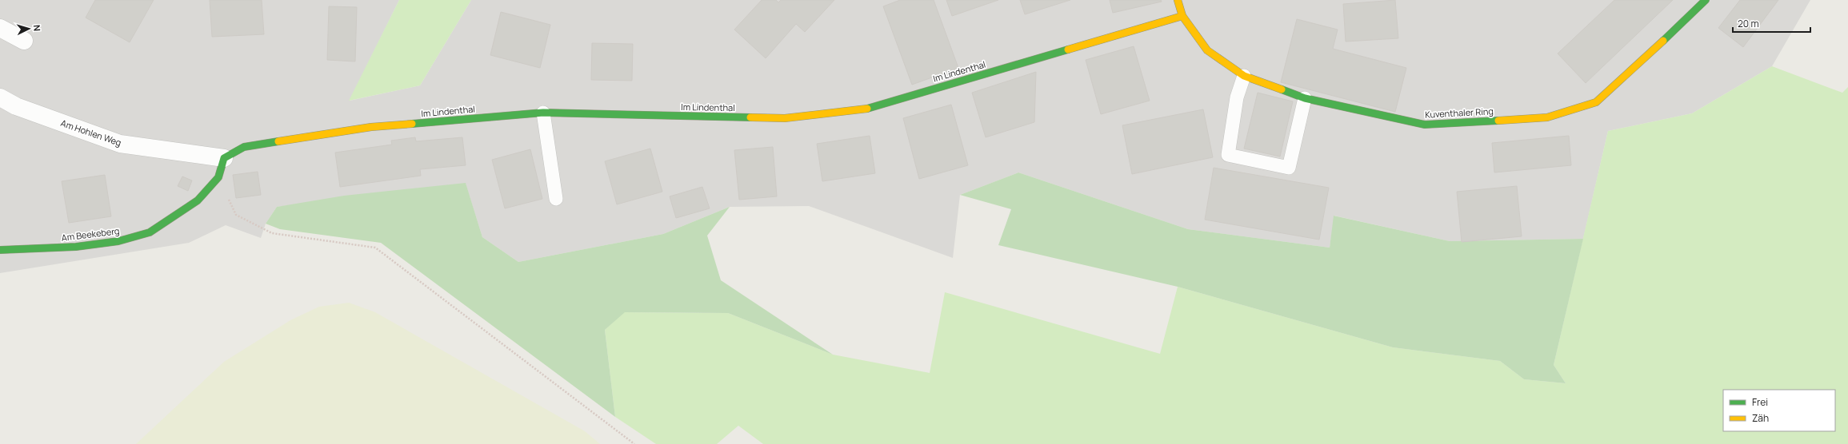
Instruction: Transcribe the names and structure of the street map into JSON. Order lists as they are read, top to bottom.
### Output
{
  "streets": {
    "street": [
      "Im Lindenthal",
      "Kuventhaler Ring",
      "Am Hohlen Weg",
      "Am Beekeberg"
    ]
  },
  "crossings": [
    ["Im Lindenthal", "Kuventhaler Ring"],
    ["Im Lindenthal", "Am Hohlen Weg"],
    ["Im Lindenthal", "Am Beekeberg"],
    ["Am Hohlen Weg", "Am Beekeberg"]
  ],
  "legend": ["Frei", "Zäh"],
  "scale_bar": "20 m",
  "north": "right"
}
